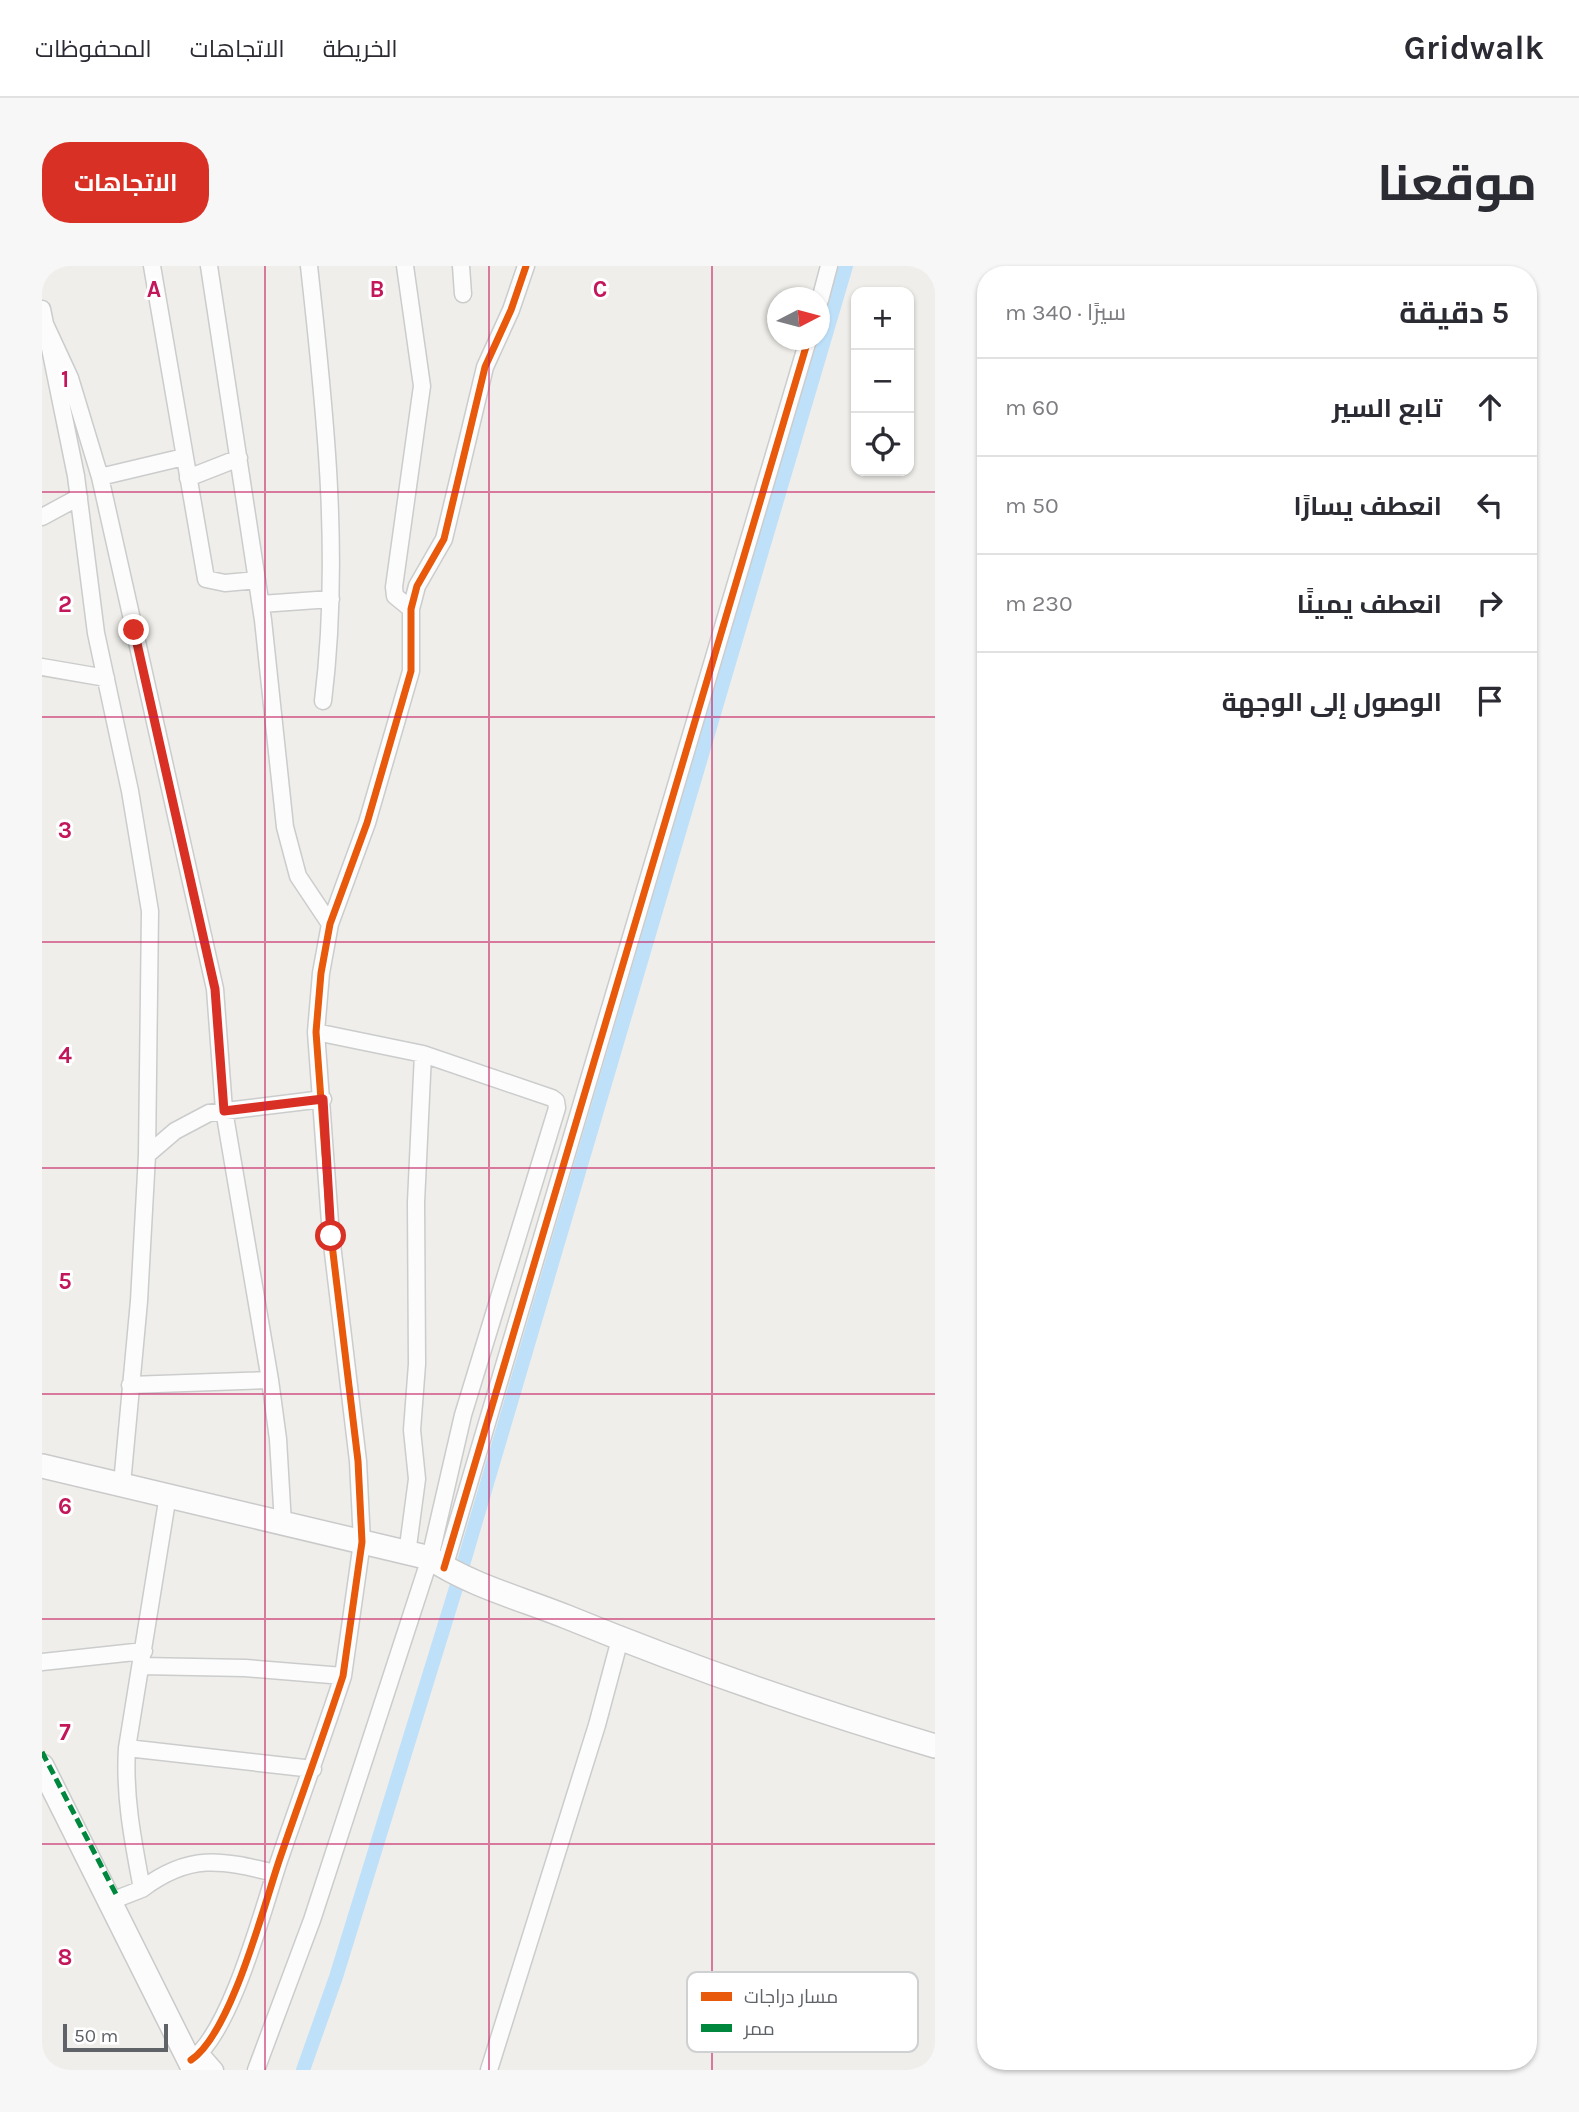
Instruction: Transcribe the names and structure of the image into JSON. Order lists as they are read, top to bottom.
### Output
{
  "legend": ["مسار دراجات", "ممر"],
  "scale_bar": "50 m",
  "north": "right",
  "page": {
    "header": "Gridwalk",
    "nav": ["الخريطة", "الاتجاهات", "المحفوظات"],
    "title": "موقعنا",
    "buttons": "الاتجاهات",
    "heading": ["5 دقيقة", "سيرًا · 340 m"],
    "map_buttons": ["+", "−"],
    "list": [
      ["تابع السير", "60 m"],
      ["انعطف يسارًا", "50 m"],
      ["انعطف يمينًا", "230 m"],
      "الوصول إلى الوجهة"
    ],
    "scale": "50 m"
  },
  "grid": {
    "columns": ["A", "B", "C"],
    "rows": [
      "1",
      "2",
      "3",
      "4",
      "5",
      "6",
      "7",
      "8"
    ]
  }
}
